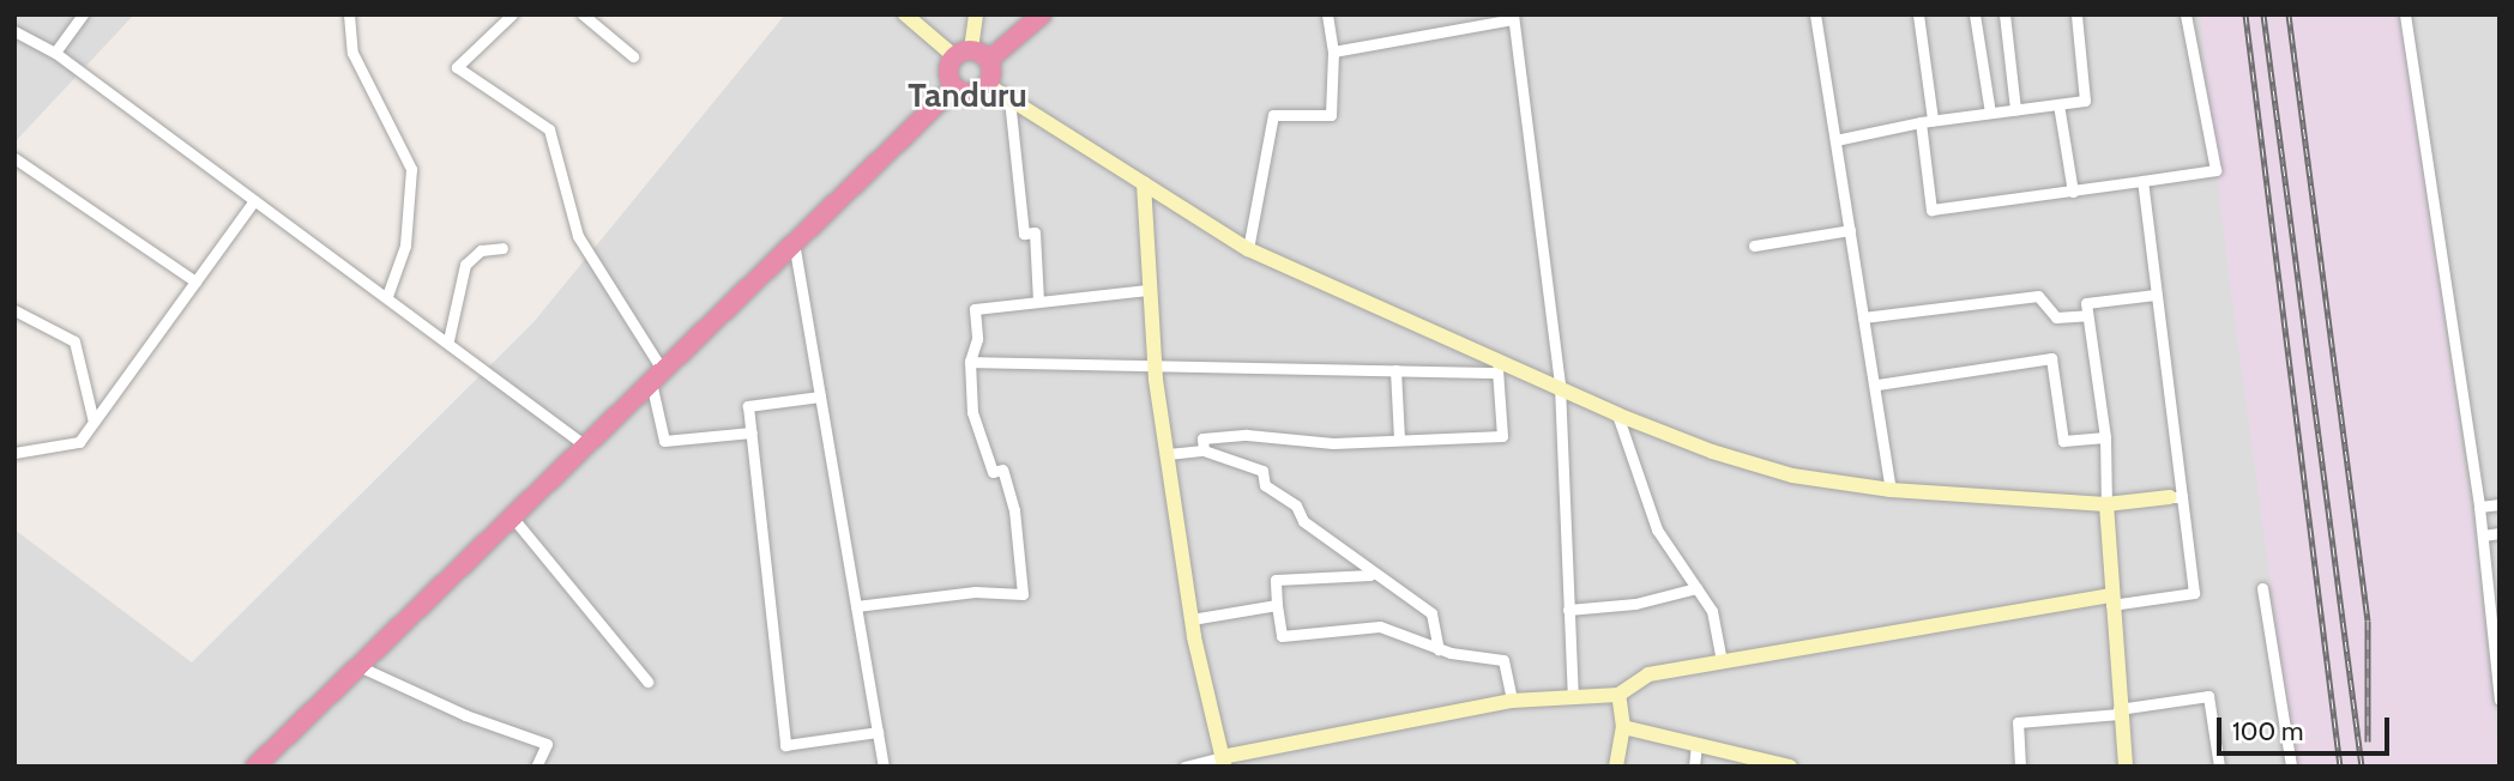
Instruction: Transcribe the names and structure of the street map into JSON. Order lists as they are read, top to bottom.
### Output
{
  "districts": ["Tanduru"],
  "scale_bar": "100 m"
}
